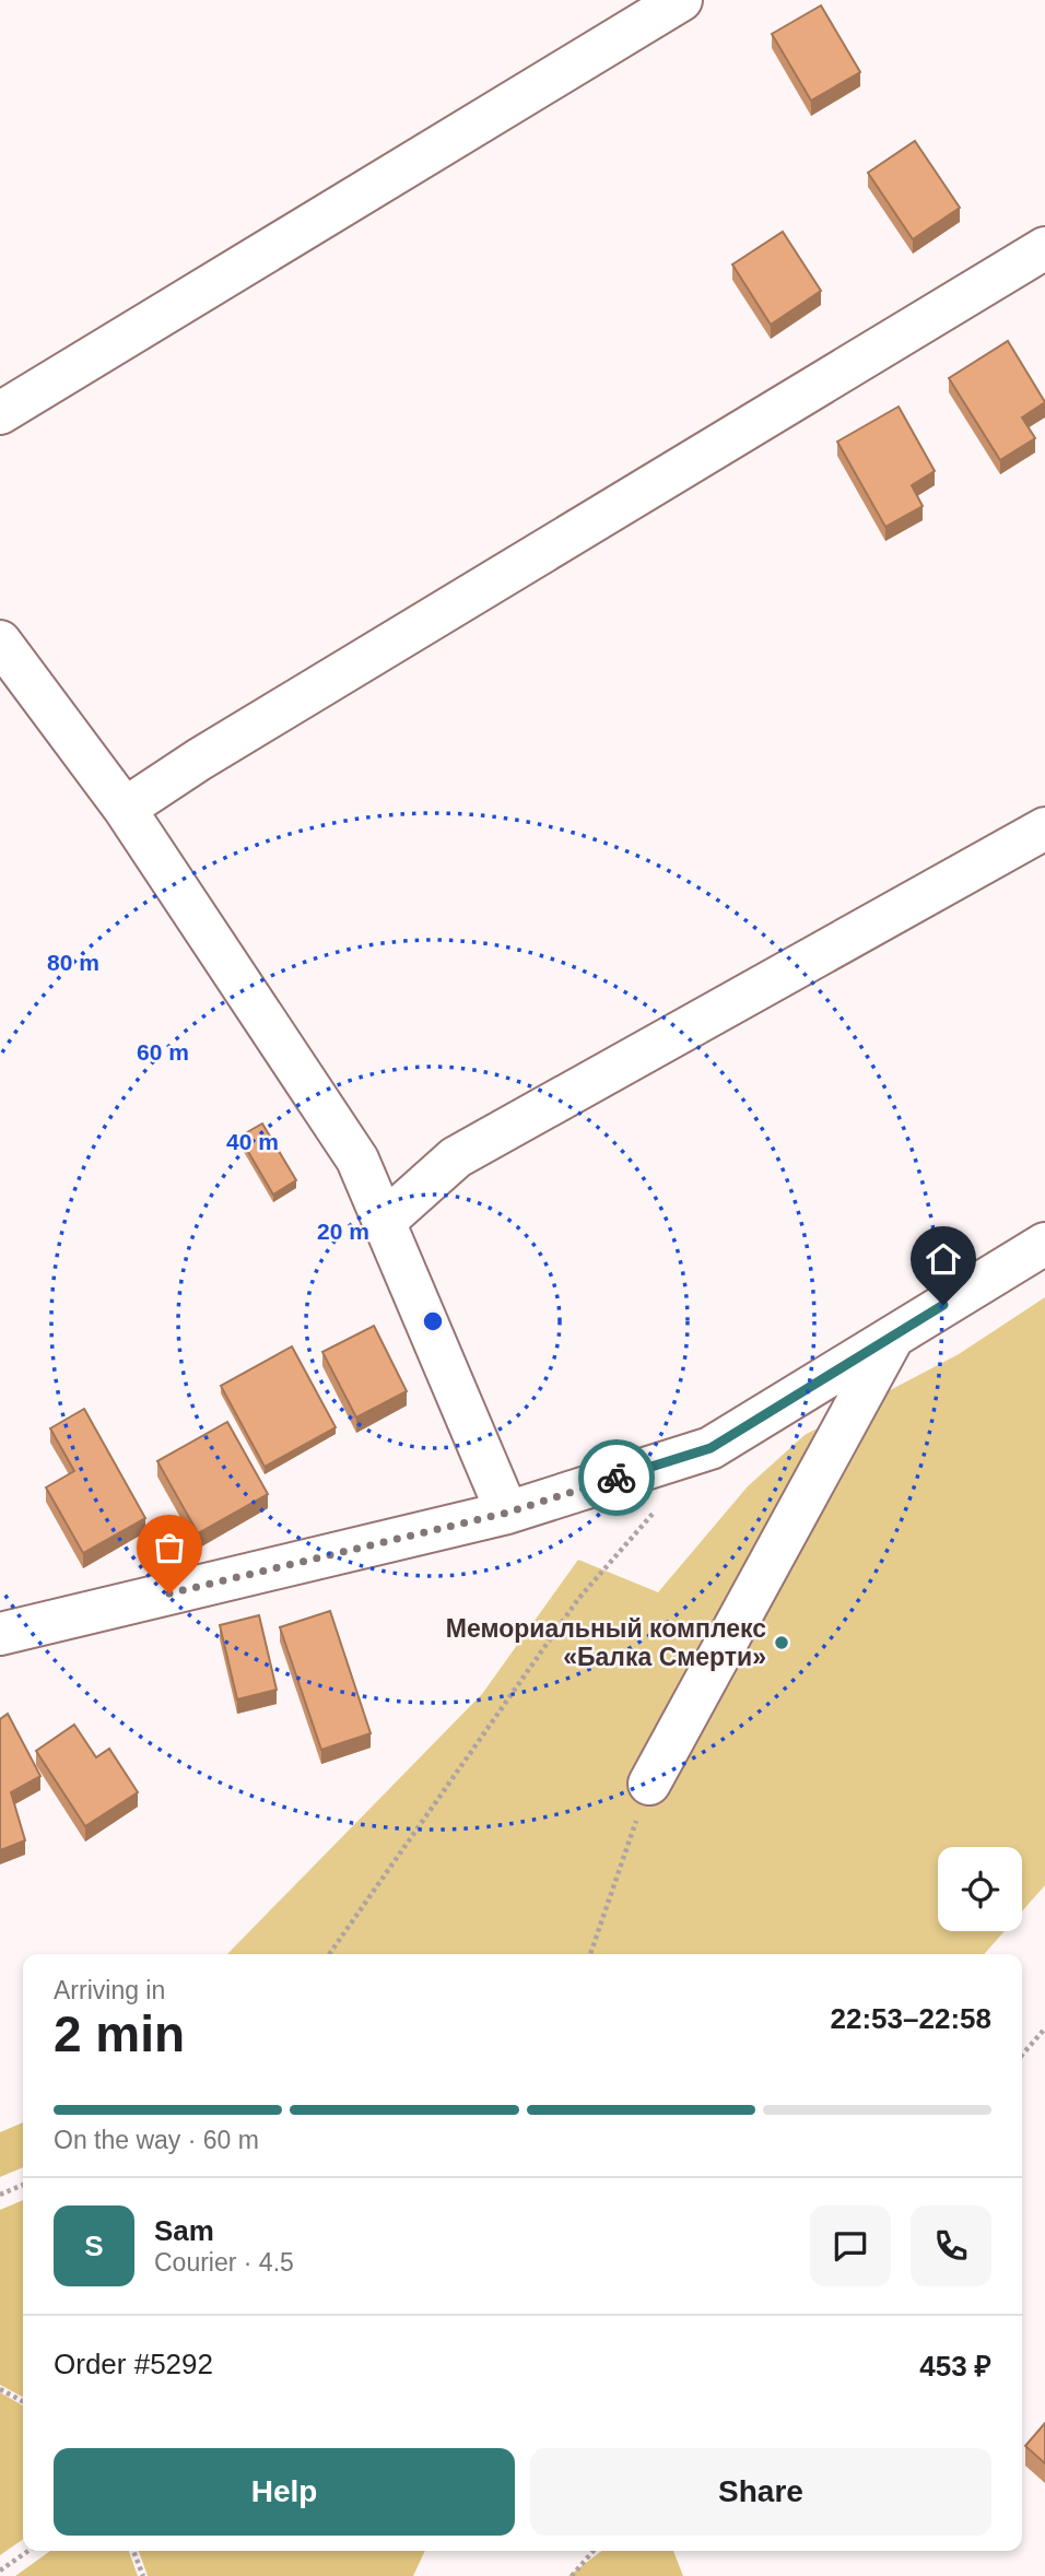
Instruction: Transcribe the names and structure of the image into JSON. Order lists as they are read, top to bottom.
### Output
{
  "places": ["Мемориальный комплекс «Балка Смерти»"],
  "page": {
    "heading": ["2 min", "Arriving in", "22:53–22:58"],
    "panel": [
      "Sam",
      "Courier · 4.5",
      "Order #5292",
      "453 ₽"
    ],
    "bar": "On the way · 60 m",
    "round": "S",
    "buttons": ["Help", "Share"]
  },
  "rings": [
    "80 m",
    "60 m",
    "40 m",
    "20 m"
  ]
}
